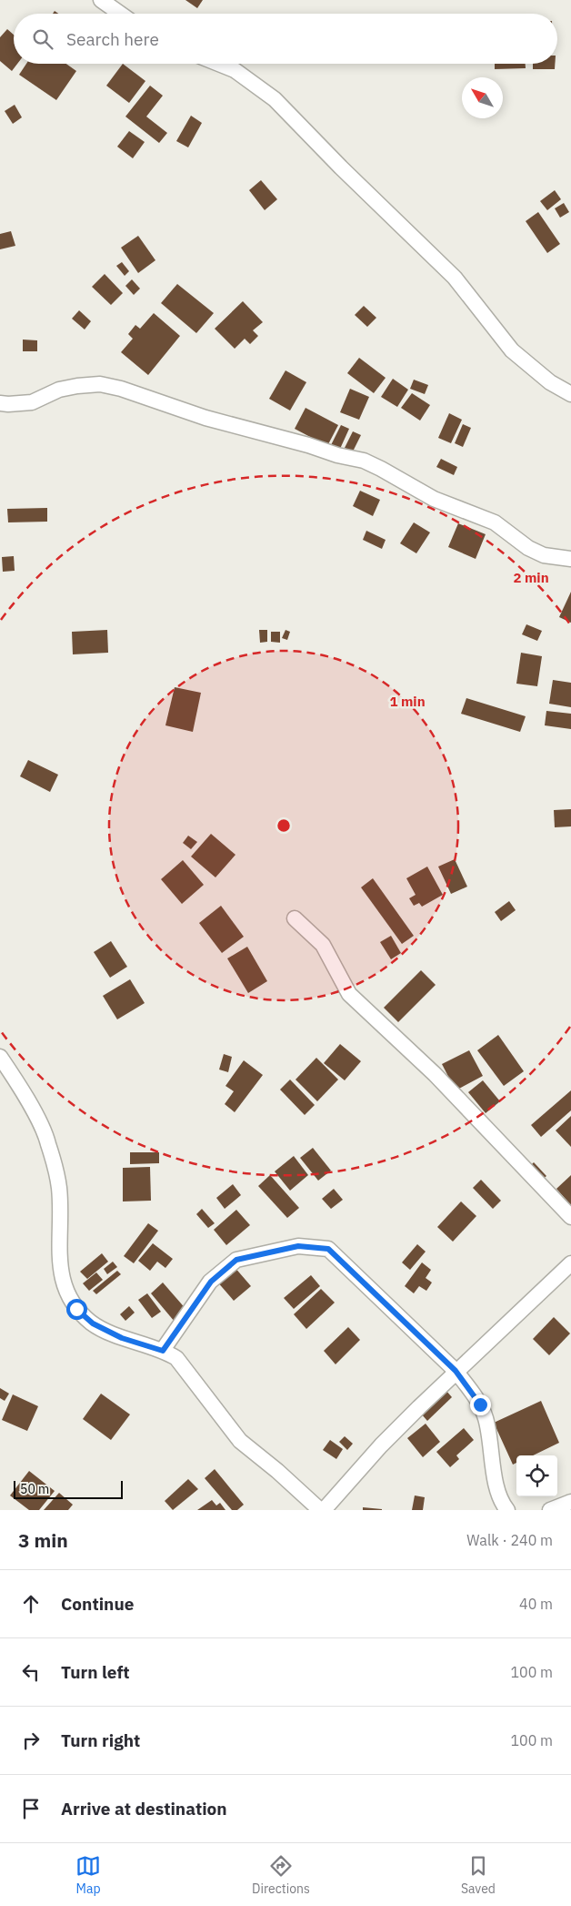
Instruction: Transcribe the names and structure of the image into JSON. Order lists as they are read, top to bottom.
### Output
{
  "scale_bar": "50 m",
  "north": "top left",
  "page": {
    "search": "Search here",
    "scale": "50 m",
    "heading": ["3 min", "Walk · 240 m"],
    "list": [
      ["Continue", "40 m"],
      ["Turn left", "100 m"],
      ["Turn right", "100 m"],
      "Arrive at destination"
    ],
    "nav": ["Map", "Directions", "Saved"]
  },
  "rings": ["2 min", "1 min"]
}
